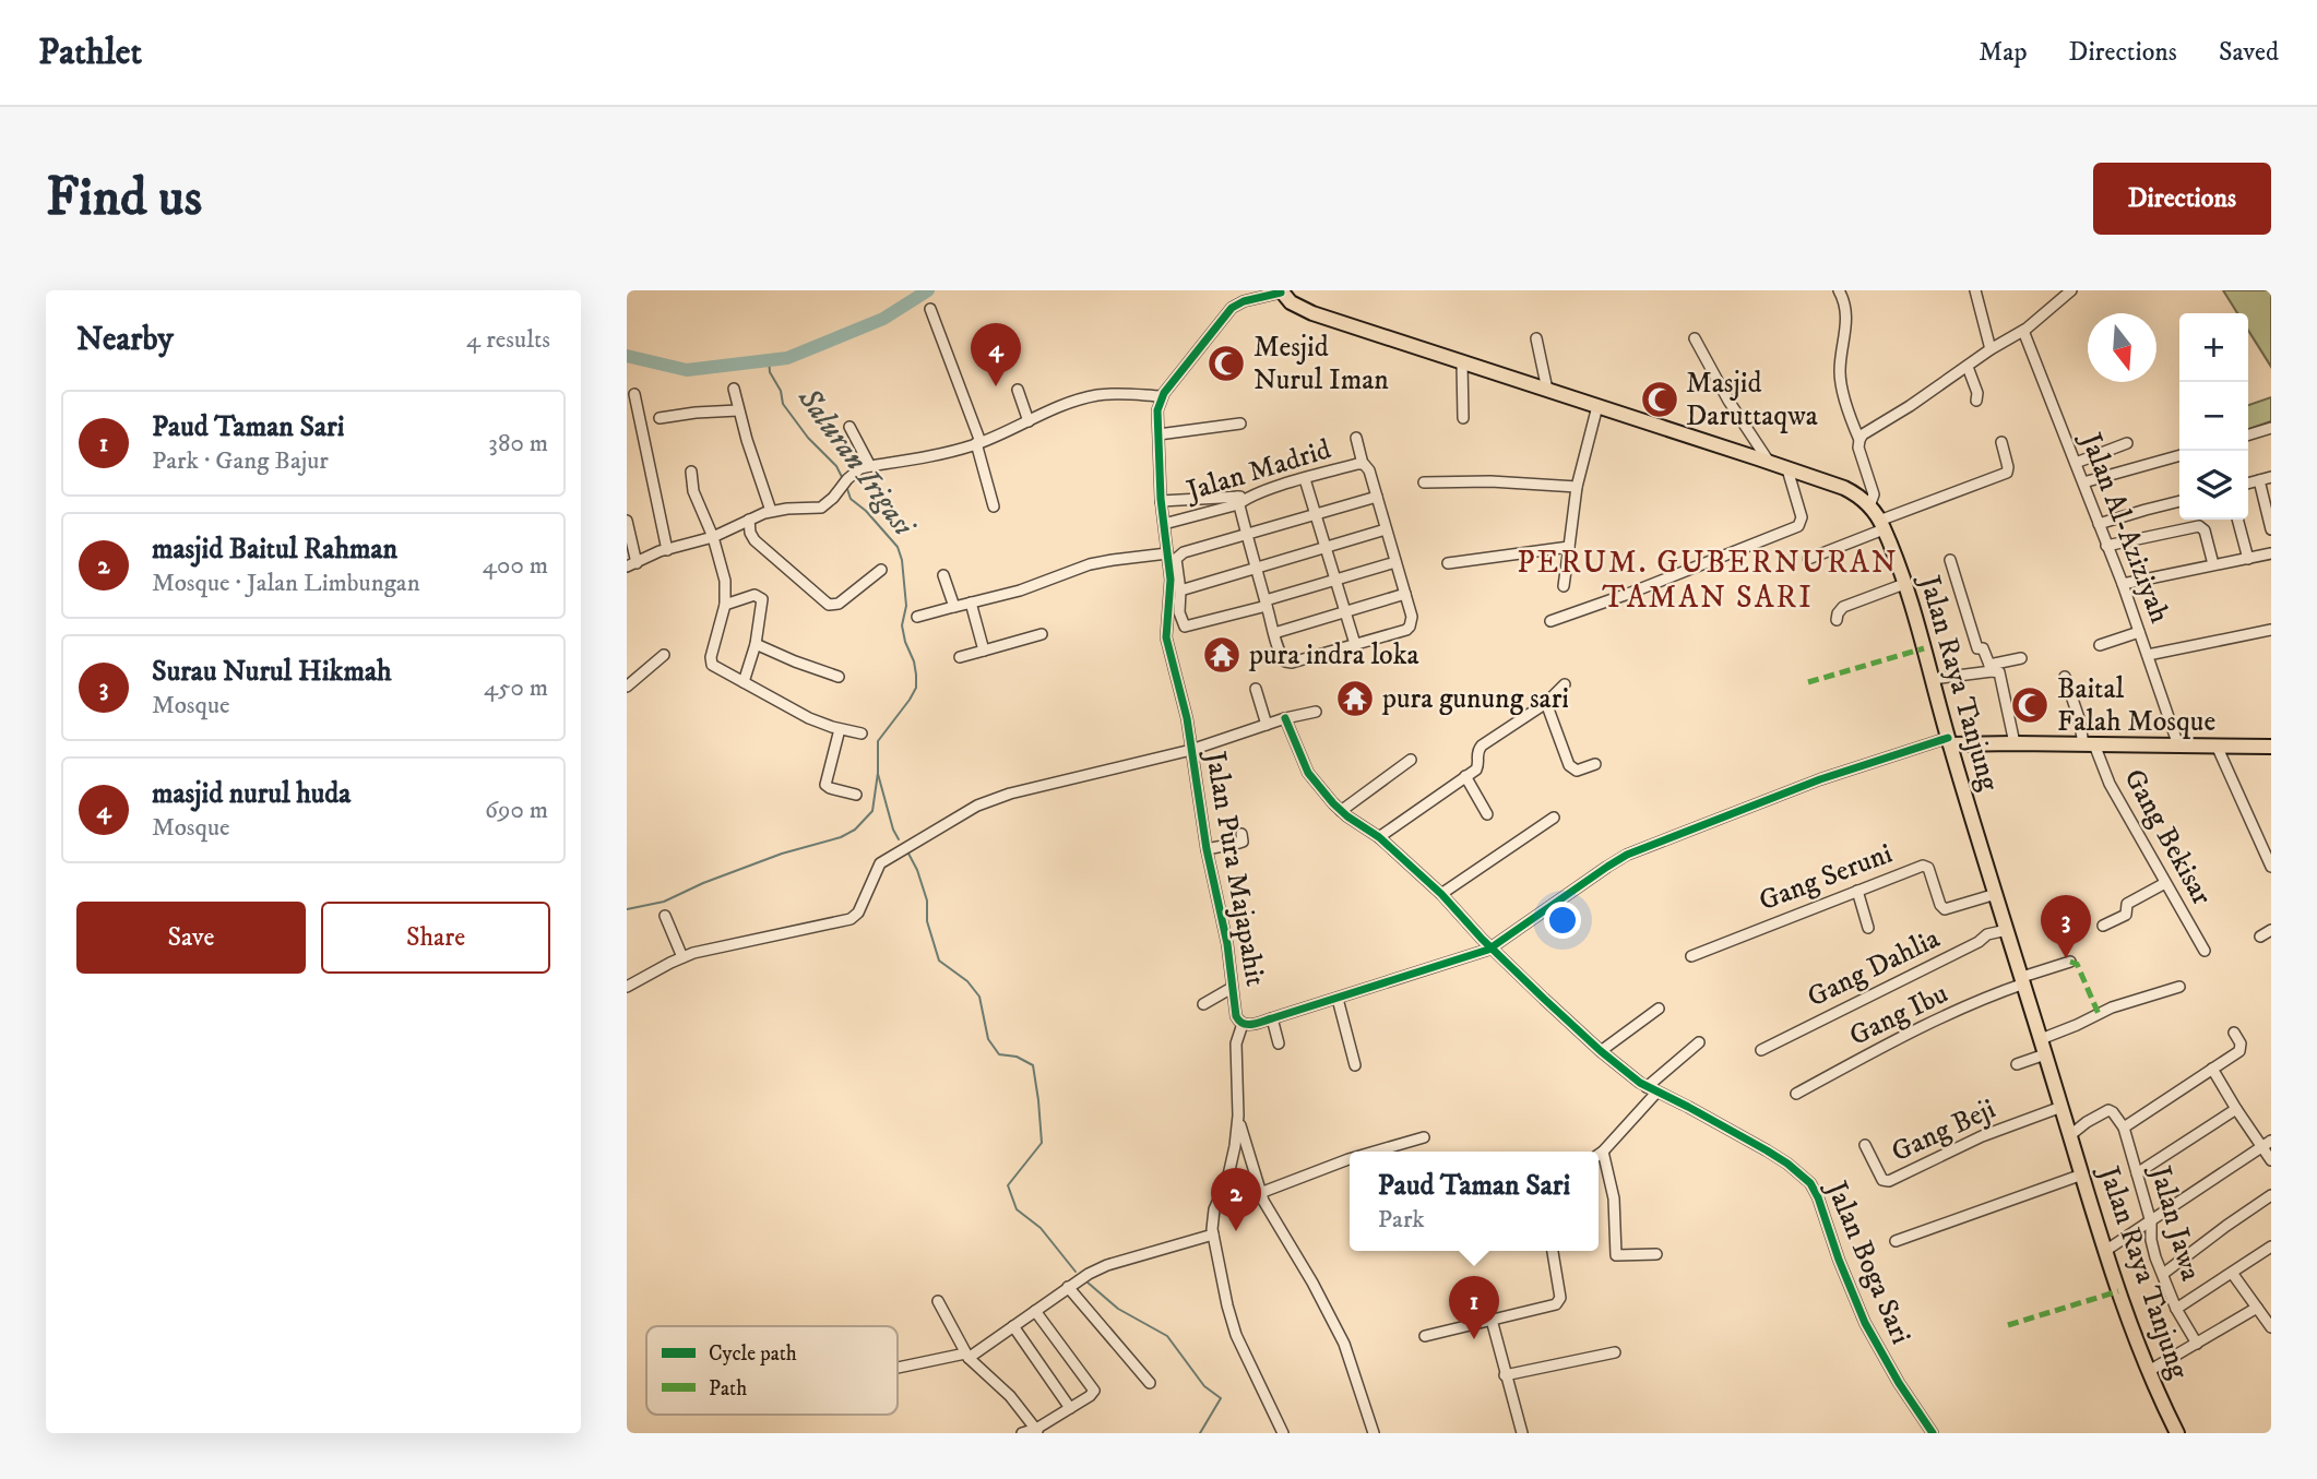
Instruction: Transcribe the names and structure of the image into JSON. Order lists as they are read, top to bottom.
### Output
{
  "streets": {
    "main road": ["Jalan Raya Tanjung"],
    "street": [
      "Jalan Madrid",
      "Jalan Al-Aziziyah",
      "Gang Bekisar",
      "Jalan Pura Majapahit",
      "Gang Seruni",
      "Gang Dahlia",
      "Gang Ibu",
      "Gang Beji",
      "Jalan Jawa",
      "Jalan Boga Sari"
    ]
  },
  "crossings": [
    ["Jalan Madrid", "Jalan Pura Majapahit"],
    ["Jalan Raya Tanjung", "Jalan Pura Majapahit"],
    ["Jalan Raya Tanjung", "Gang Seruni"],
    ["Jalan Raya Tanjung", "Gang Dahlia"],
    ["Jalan Raya Tanjung", "Gang Ibu"],
    ["Jalan Raya Tanjung", "Gang Beji"],
    ["Jalan Raya Tanjung", "Jalan Jawa"],
    ["Jalan Pura Majapahit", "Jalan Boga Sari"]
  ],
  "districts": ["PERUM. GUBERNURAN TAMAN SARI"],
  "water": ["Saluran Irigasi"],
  "places": {
    "mosque": ["Mesjid Nurul Iman", "Masjid Daruttaqwa", "Baital Falah Mosque"],
    "temple": ["pura indra loka", "pura gunung sari"]
  },
  "legend": ["Cycle path", "Path"],
  "north": "bottom",
  "page": {
    "header": "Pathlet",
    "nav": ["Map", "Directions", "Saved"],
    "buttons": [
      "Directions",
      ["Save", "Share"]
    ],
    "title": "Find us",
    "heading": ["Nearby", "4 results"],
    "map_buttons": ["+", "−"],
    "pins": [
      "4",
      "3",
      "2",
      "1"
    ],
    "list": [
      {
        "mark": "1",
        "name": "Paud Taman Sari",
        "note": "Park · Gang Bajur",
        "value": "380 m"
      },
      {
        "mark": "2",
        "name": "masjid Baitul Rahman",
        "note": "Mosque · Jalan Limbungan",
        "value": "400 m"
      },
      {
        "mark": "3",
        "name": "Surau Nurul Hikmah",
        "note": "Mosque",
        "value": "450 m"
      },
      {
        "mark": "4",
        "name": "masjid nurul huda",
        "note": "Mosque",
        "value": "690 m"
      }
    ],
    "popup": ["Paud Taman Sari", "Park"]
  }
}
